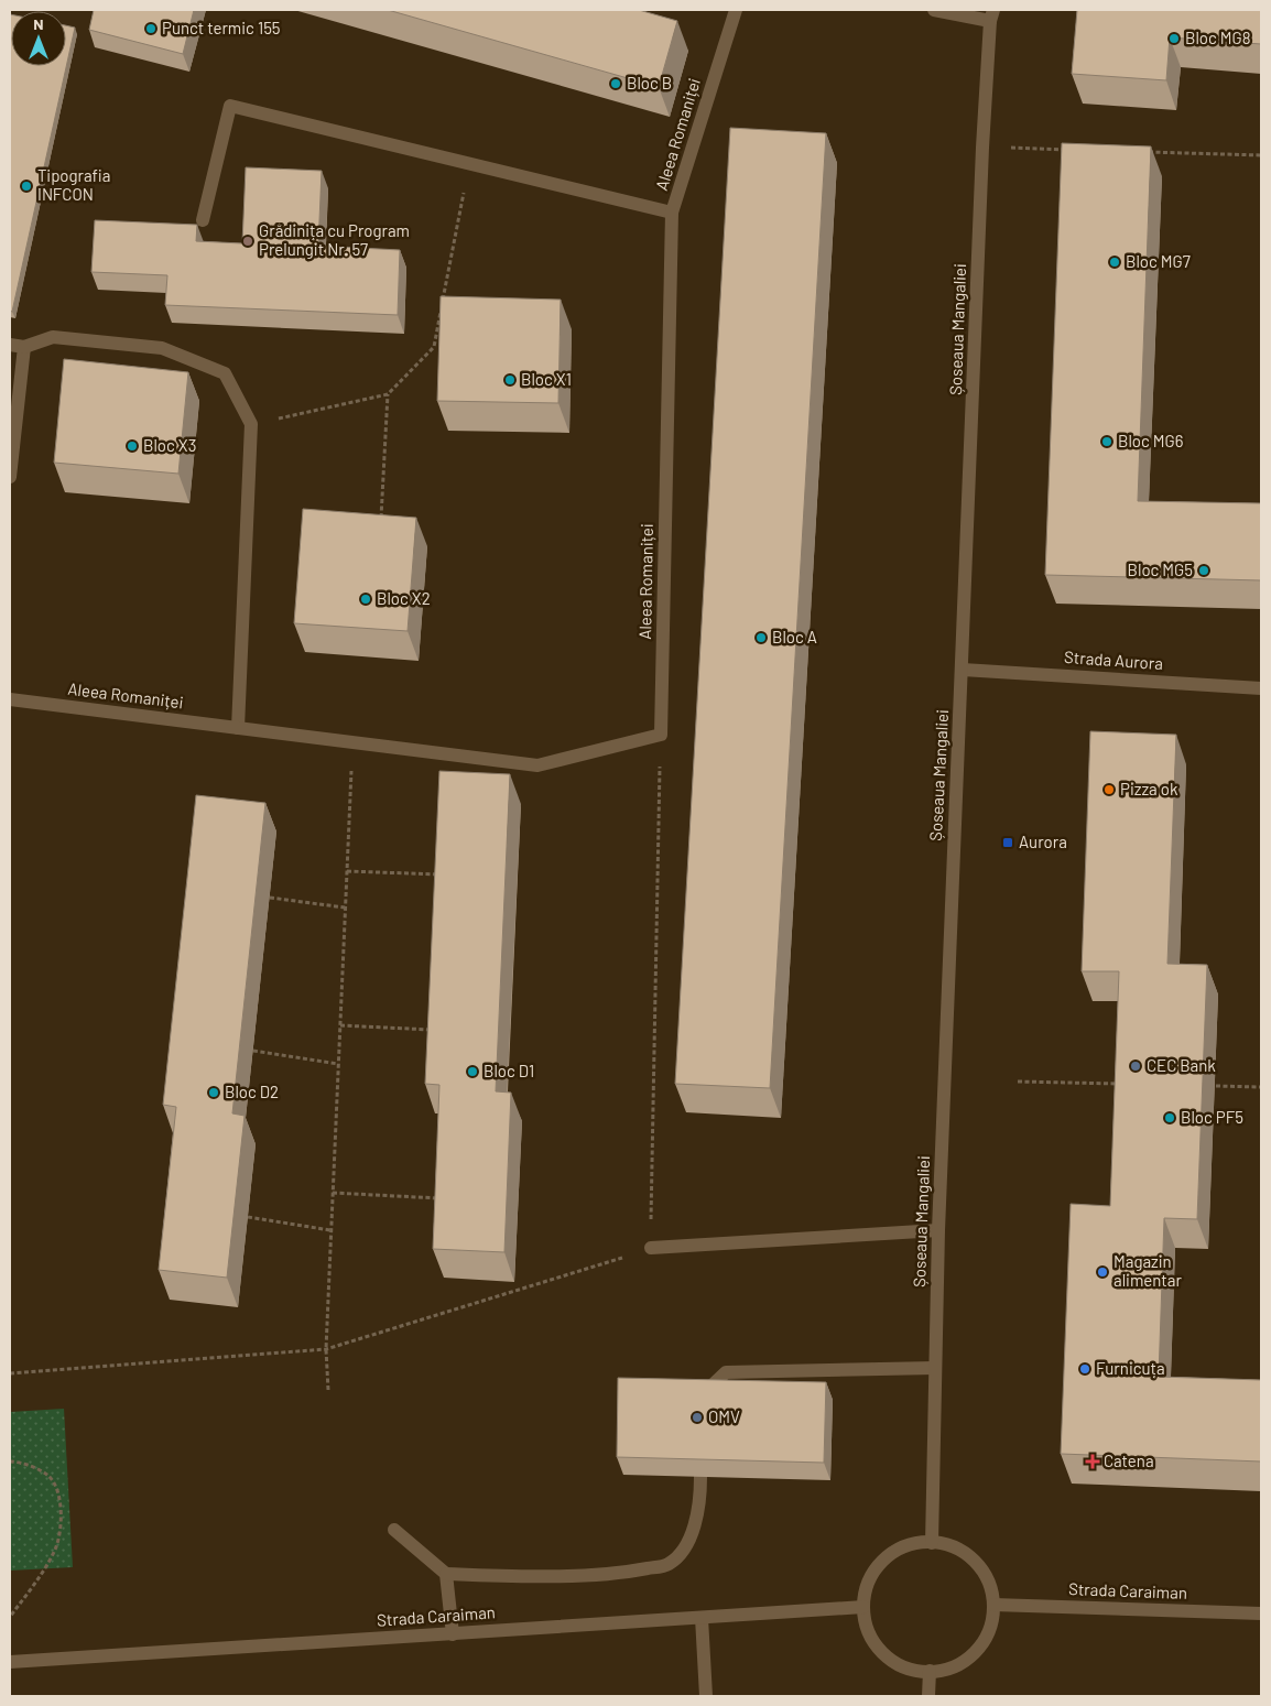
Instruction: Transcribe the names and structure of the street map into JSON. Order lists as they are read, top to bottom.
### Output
{
  "streets": {
    "street": [
      "Aleea Romaniței",
      "Șoseaua Mangaliei",
      "Strada Aurora",
      "Strada Caraiman"
    ]
  },
  "crossings": [
    ["Șoseaua Mangaliei", "Strada Aurora"],
    ["Șoseaua Mangaliei", "Strada Caraiman"]
  ],
  "places": {
    "other": [
      "Punct termic 155",
      "Bloc MG8",
      "Bloc B",
      "Tipografia INFCON",
      "Grădinița cu Program Prelungit Nr. 57",
      "Bloc MG7",
      "Bloc X1",
      "Bloc MG6",
      "Bloc X3",
      "Bloc MG5",
      "Bloc X2",
      "Bloc A",
      "Pizza ok",
      "CEC Bank",
      "Bloc D1",
      "Bloc D2",
      "Bloc PF5",
      "Magazin alimentar",
      "Furnicuța",
      "OMV"
    ],
    "transit": ["Aurora"],
    "health": ["Catena"]
  },
  "north": "top"
}
